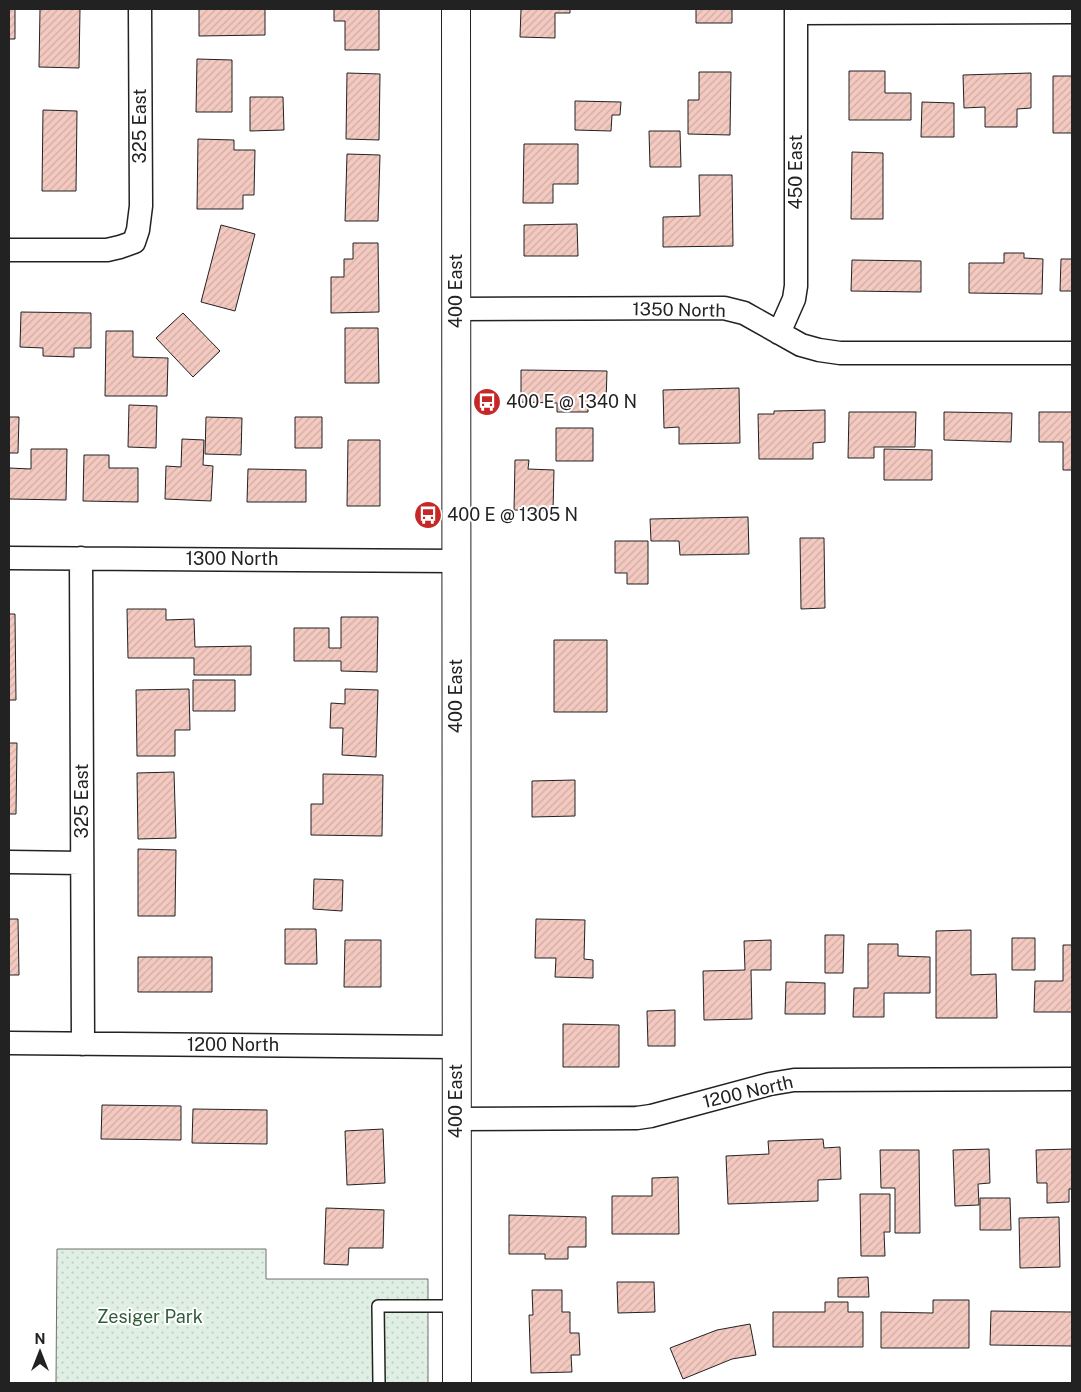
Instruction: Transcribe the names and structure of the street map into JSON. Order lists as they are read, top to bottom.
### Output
{
  "streets": {
    "main road": ["400 East"],
    "street": [
      "325 East",
      "450 East",
      "1350 North",
      "1300 North",
      "1200 North"
    ]
  },
  "crossings": [
    ["325 East", "1300 North"],
    ["325 East", "1200 North"],
    ["450 East", "1350 North"],
    ["400 East", "1350 North"],
    ["400 East", "1300 North"],
    ["400 East", "1200 North"]
  ],
  "parks": ["Zesiger Park"],
  "places": {
    "bus stop": ["400 E @ 1340 N", "400 E @ 1305 N"]
  },
  "north": "top"
}
